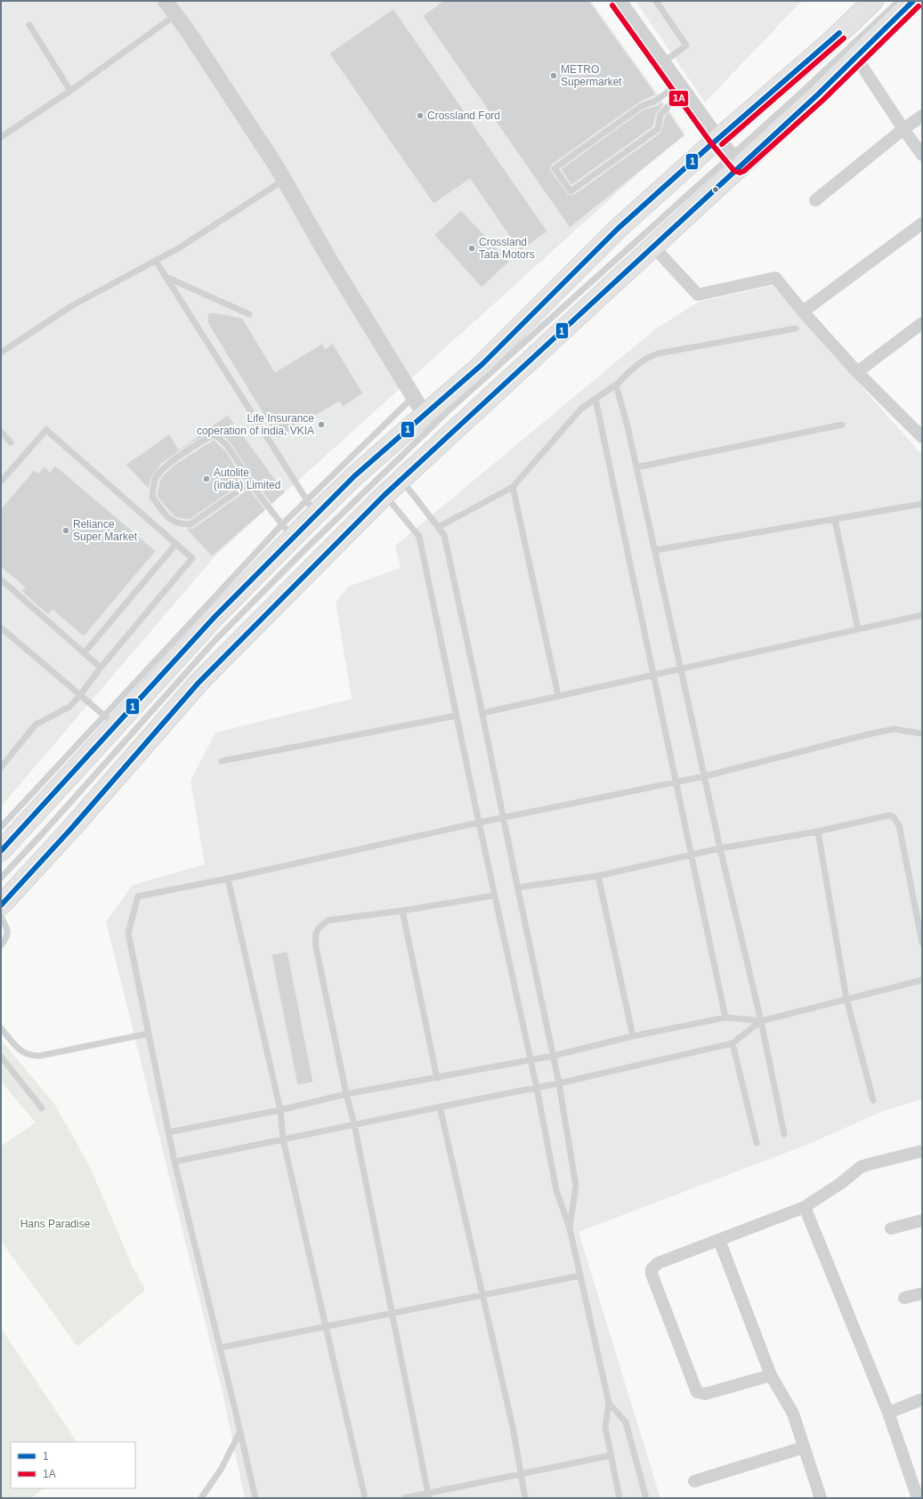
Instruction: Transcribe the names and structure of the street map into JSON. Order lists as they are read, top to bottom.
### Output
{
  "parks": ["Hans Paradise"],
  "places": [
    "METRO Supermarket",
    "Crossland Ford",
    "Crossland Tata Motors",
    "Life Insurance coperation of india, VKIA",
    "Autolite (india) Limited",
    "Reliance Super Market"
  ],
  "lines": ["transit line 1", "transit line 1A"],
  "legend": ["1", "1A"]
}
